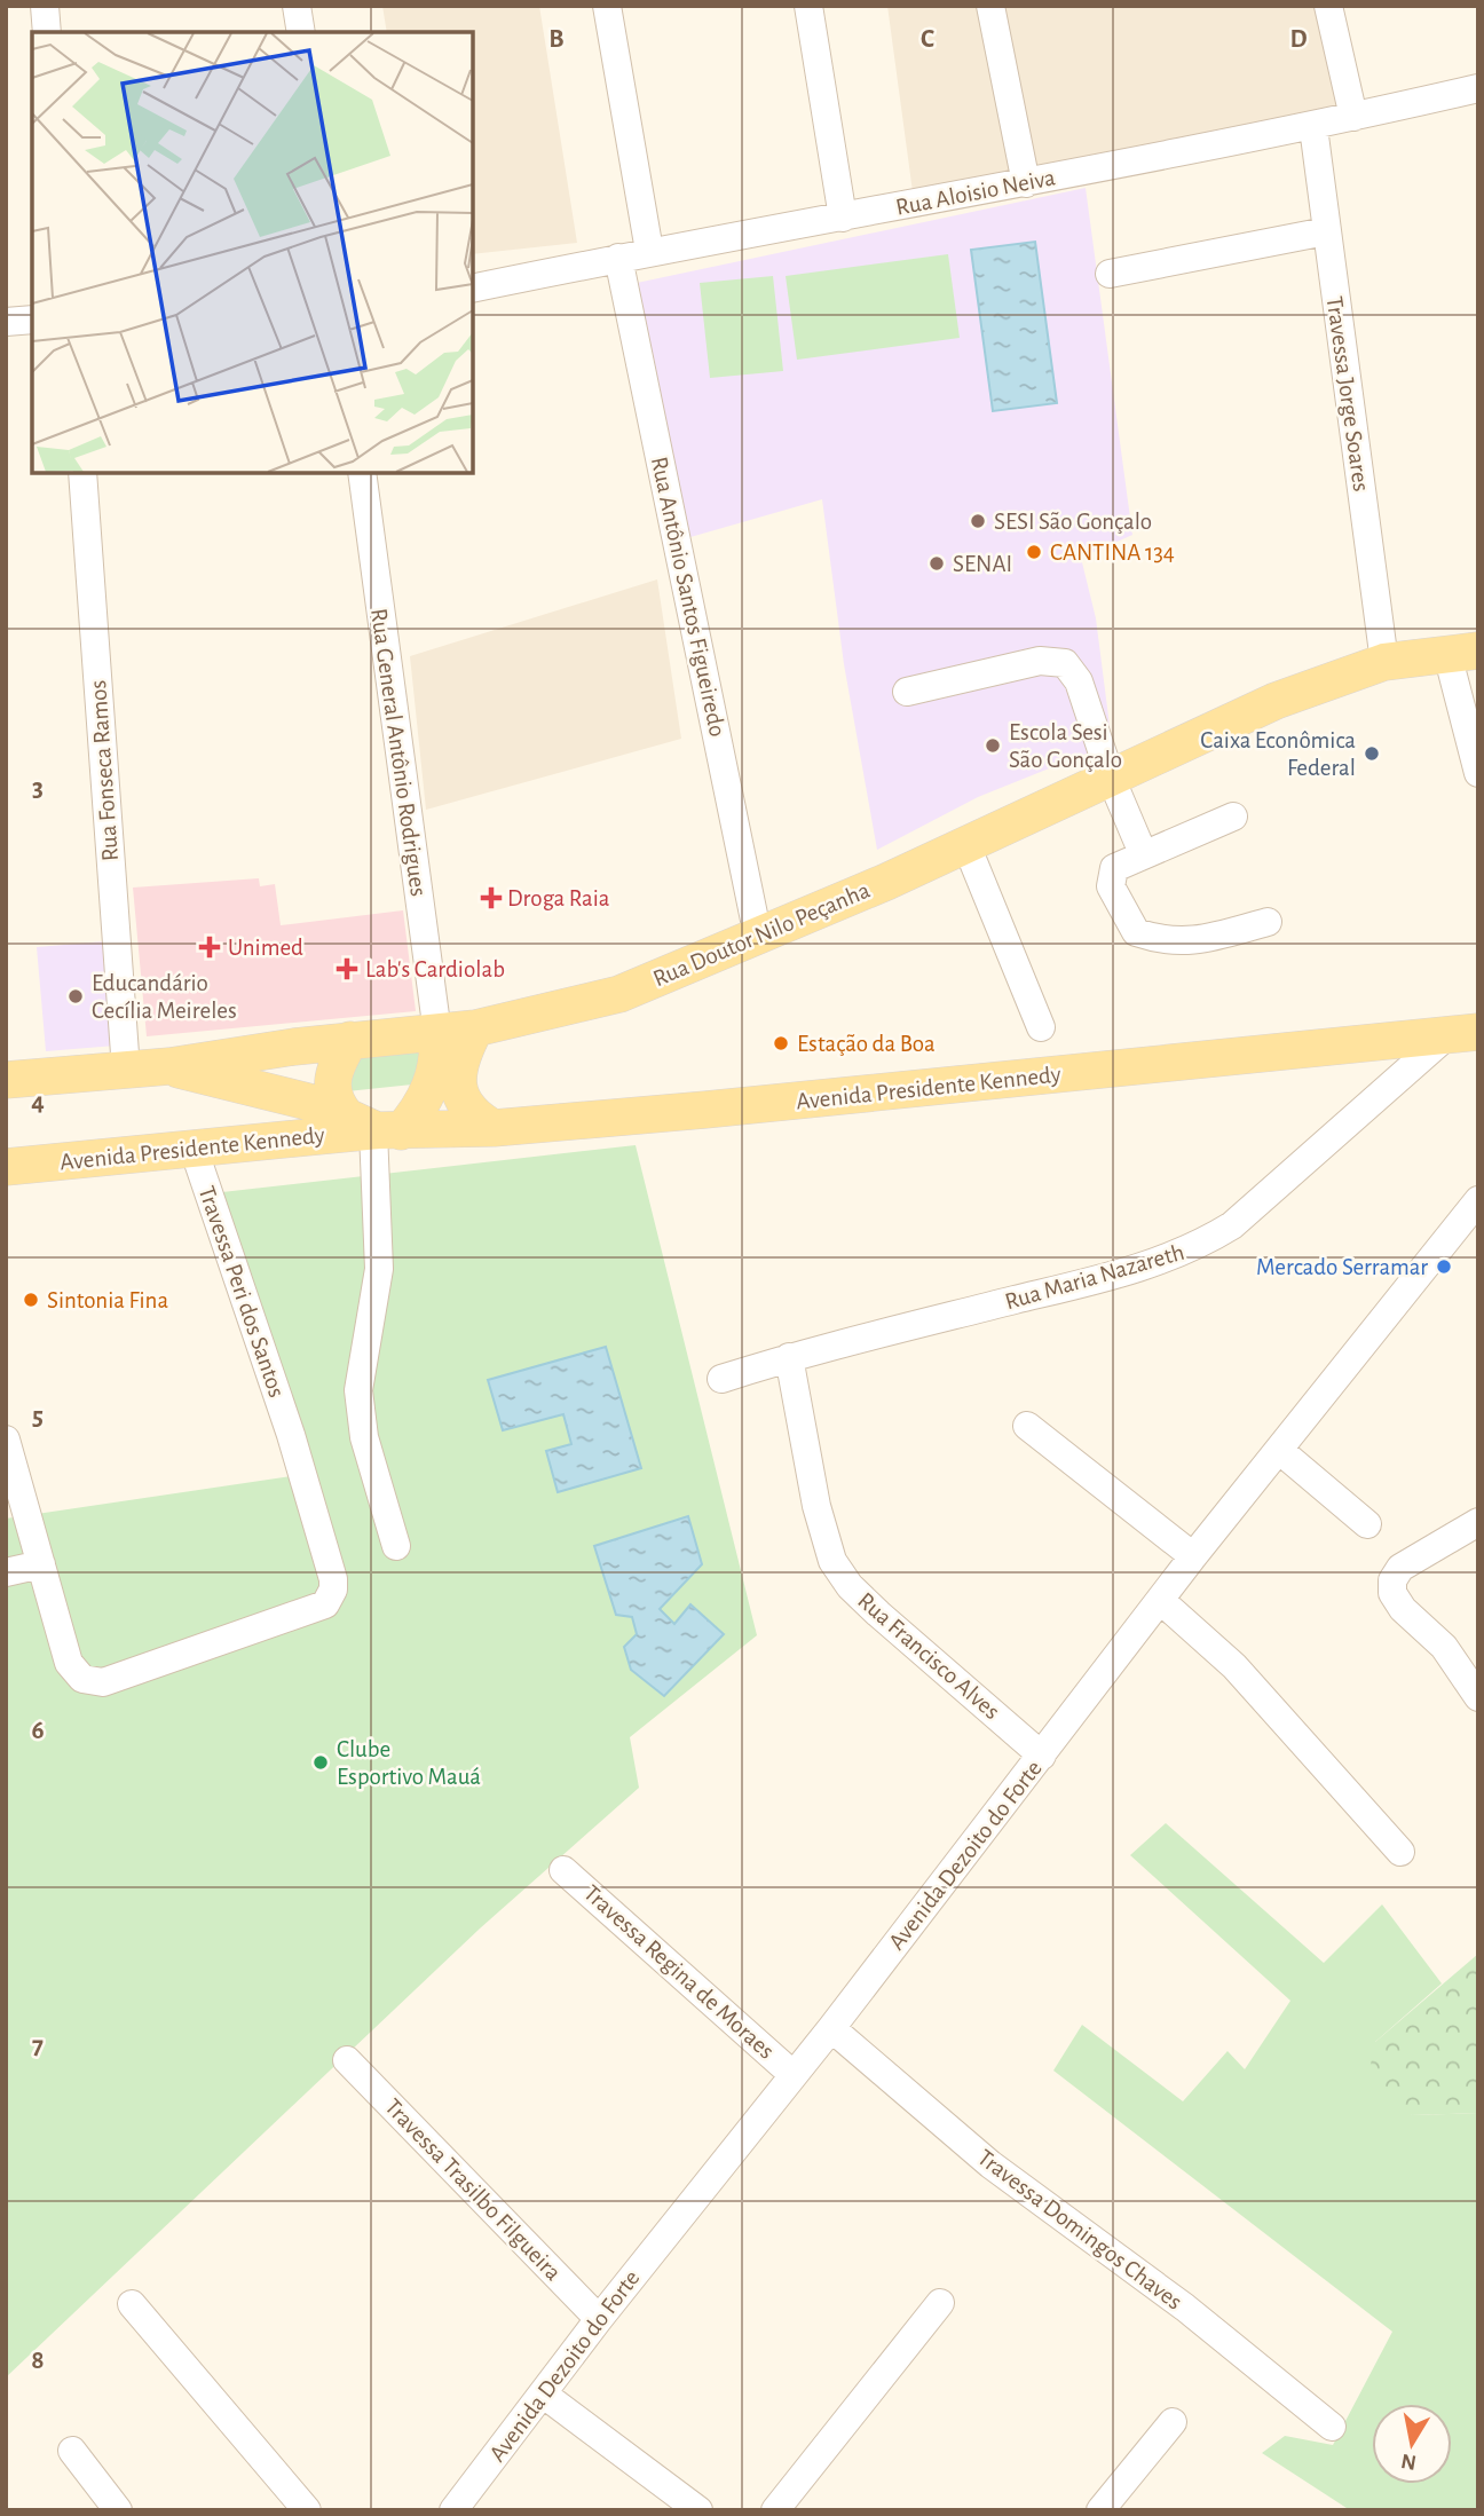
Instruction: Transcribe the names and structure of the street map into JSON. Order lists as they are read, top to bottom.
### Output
{
  "streets": {
    "main road": ["Rua Doutor Nilo Peçanha", "Avenida Presidente Kennedy"],
    "street": [
      "Rua Aloisio Neiva",
      "Travessa Jorge Soares",
      "Rua Antônio Santos Figueiredo",
      "Rua General Antônio Rodrigues",
      "Rua Fonseca Ramos",
      "Rua Maria Nazareth",
      "Travessa Peri dos Santos",
      "Rua Francisco Alves",
      "Avenida Dezoito do Forte",
      "Travessa Regina de Moraes",
      "Travessa Trasilbo Filgueira",
      "Travessa Domingos Chaves"
    ]
  },
  "crossings": [
    ["Rua Aloisio Neiva", "Travessa Jorge Soares"],
    ["Rua Aloisio Neiva", "Rua Antônio Santos Figueiredo"],
    ["Travessa Jorge Soares", "Rua Doutor Nilo Peçanha"],
    ["Rua Antônio Santos Figueiredo", "Rua Doutor Nilo Peçanha"],
    ["Rua General Antônio Rodrigues", "Rua Doutor Nilo Peçanha"],
    ["Rua Fonseca Ramos", "Rua Doutor Nilo Peçanha"],
    ["Rua Doutor Nilo Peçanha", "Avenida Presidente Kennedy"],
    ["Avenida Presidente Kennedy", "Rua Maria Nazareth"],
    ["Avenida Presidente Kennedy", "Travessa Peri dos Santos"],
    ["Rua Maria Nazareth", "Rua Francisco Alves"],
    ["Rua Francisco Alves", "Avenida Dezoito do Forte"],
    ["Avenida Dezoito do Forte", "Travessa Regina de Moraes"],
    ["Avenida Dezoito do Forte", "Travessa Trasilbo Filgueira"],
    ["Avenida Dezoito do Forte", "Travessa Domingos Chaves"]
  ],
  "places": {
    "other": [
      "SESI São Gonçalo",
      "CANTINA 134",
      "SENAI",
      "Escola Sesi São Gonçalo",
      "Caixa Econômica Federal",
      "Educandário Cecília Meireles",
      "Estação da Boa",
      "Mercado Serramar",
      "Sintonia Fina",
      "Clube Esportivo Mauá"
    ],
    "health": ["Droga Raia", "Unimed", "Lab's Cardiolab"]
  },
  "north": "bottom",
  "grid": {
    "columns": ["B", "C", "D"],
    "rows": [
      "3",
      "4",
      "5",
      "6",
      "7",
      "8"
    ]
  }
}
